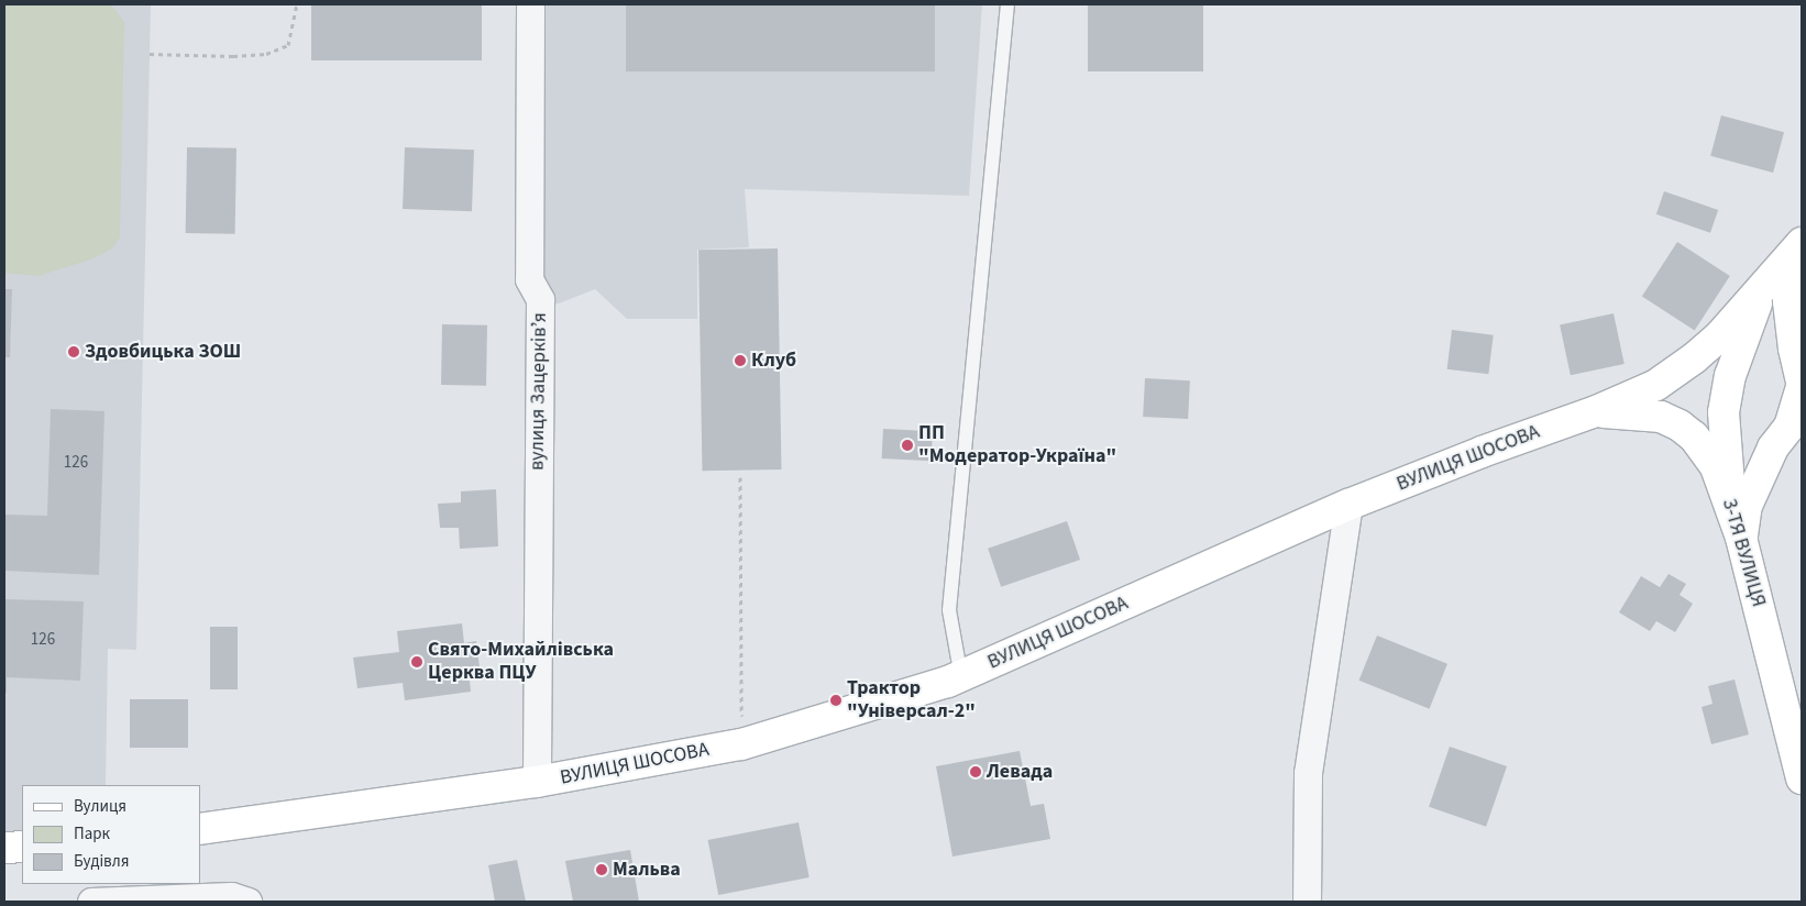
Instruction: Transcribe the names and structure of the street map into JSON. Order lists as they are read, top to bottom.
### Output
{
  "streets": {
    "main road": ["ВУЛИЦЯ ШОСОВА", "3-ТЯ ВУЛИЦЯ"],
    "street": ["вулиця Зацерківʼя"]
  },
  "crossings": [
    ["вулиця Зацерківʼя", "ВУЛИЦЯ ШОСОВА"],
    ["ВУЛИЦЯ ШОСОВА", "3-ТЯ ВУЛИЦЯ"]
  ],
  "places": [
    "Здовбицька ЗОШ",
    "Клуб",
    "ПП \"Модератор-Україна\"",
    "Свято-Михайлівська Церква ПЦУ",
    "Трактор \"Універсал-2\"",
    "Левада",
    "Мальва"
  ],
  "house_numbers": ["126", "126"],
  "legend": ["Вулиця", "Парк", "Будівля"]
}
